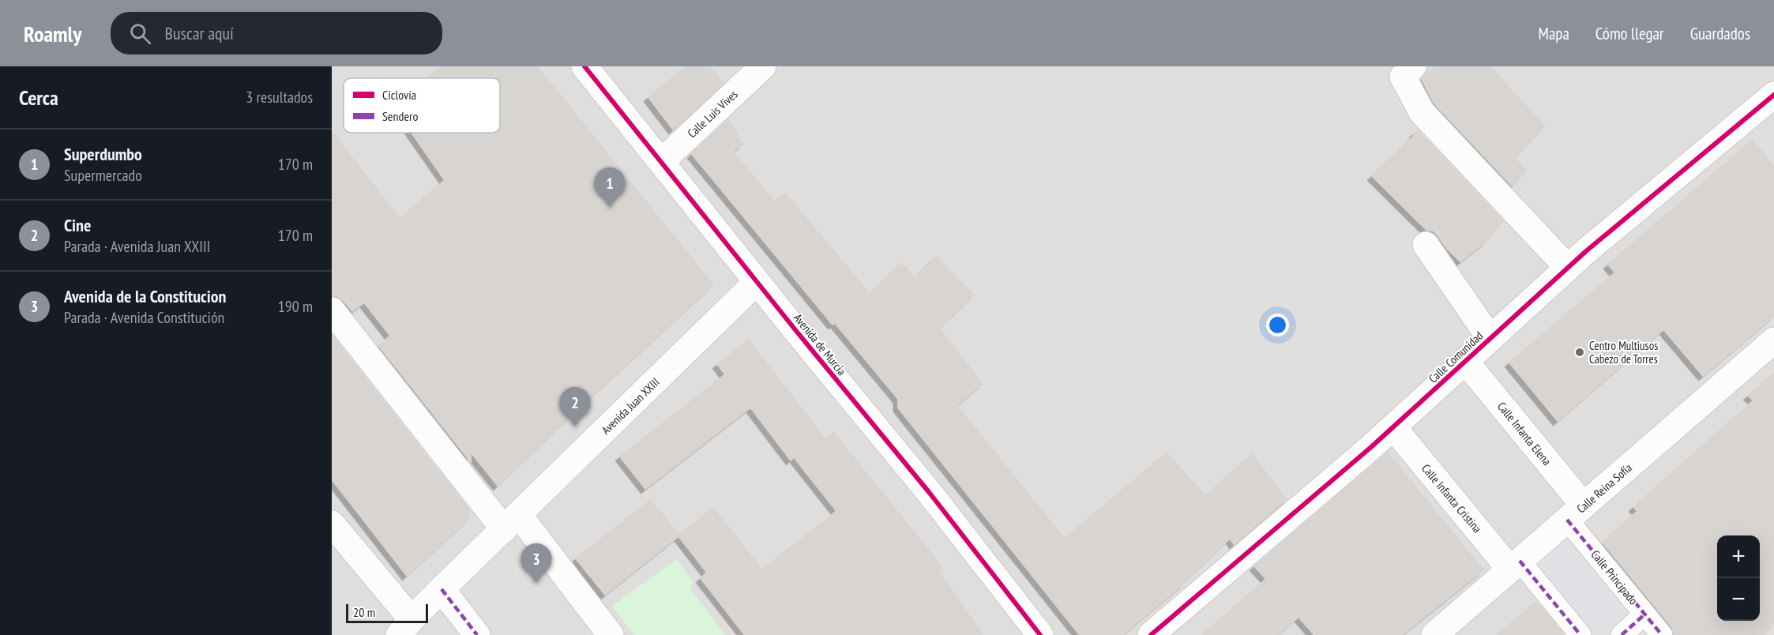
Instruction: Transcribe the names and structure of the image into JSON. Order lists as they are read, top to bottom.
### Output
{
  "streets": {
    "street": [
      "Calle Luis Vives",
      "Avenida de Murcia",
      "Calle Comunidad",
      "Avenida Juan XXIII",
      "Calle Infanta Elena",
      "Calle Reina Sofía",
      "Calle Infanta Cristina",
      "Calle Principado"
    ]
  },
  "crossings": [
    ["Calle Luis Vives", "Avenida de Murcia"],
    ["Avenida de Murcia", "Avenida Juan XXIII"],
    ["Calle Comunidad", "Calle Infanta Elena"],
    ["Calle Comunidad", "Calle Infanta Cristina"],
    ["Calle Infanta Elena", "Calle Reina Sofía"],
    ["Calle Infanta Elena", "Calle Principado"],
    ["Calle Reina Sofía", "Calle Infanta Cristina"],
    ["Calle Reina Sofía", "Calle Principado"]
  ],
  "places": ["Centro Multiusos Cabezo de Torres"],
  "legend": ["Ciclovía", "Sendero"],
  "scale_bar": "20 m",
  "page": {
    "header": "Roamly",
    "search": "Buscar aquí",
    "nav": ["Mapa", "Cómo llegar", "Guardados"],
    "heading": ["Cerca", "3 resultados"],
    "list": [
      {
        "mark": "1",
        "name": "Superdumbo",
        "note": "Supermercado",
        "value": "170 m"
      },
      {
        "mark": "2",
        "name": "Cine",
        "note": "Parada · Avenida Juan XXIII",
        "value": "170 m"
      },
      {
        "mark": "3",
        "name": "Avenida de la Constitucion",
        "note": "Parada · Avenida Constitución",
        "value": "190 m"
      }
    ],
    "pins": ["1", "2", "3"],
    "map_buttons": ["+", "−"],
    "scale": "20 m"
  }
}
